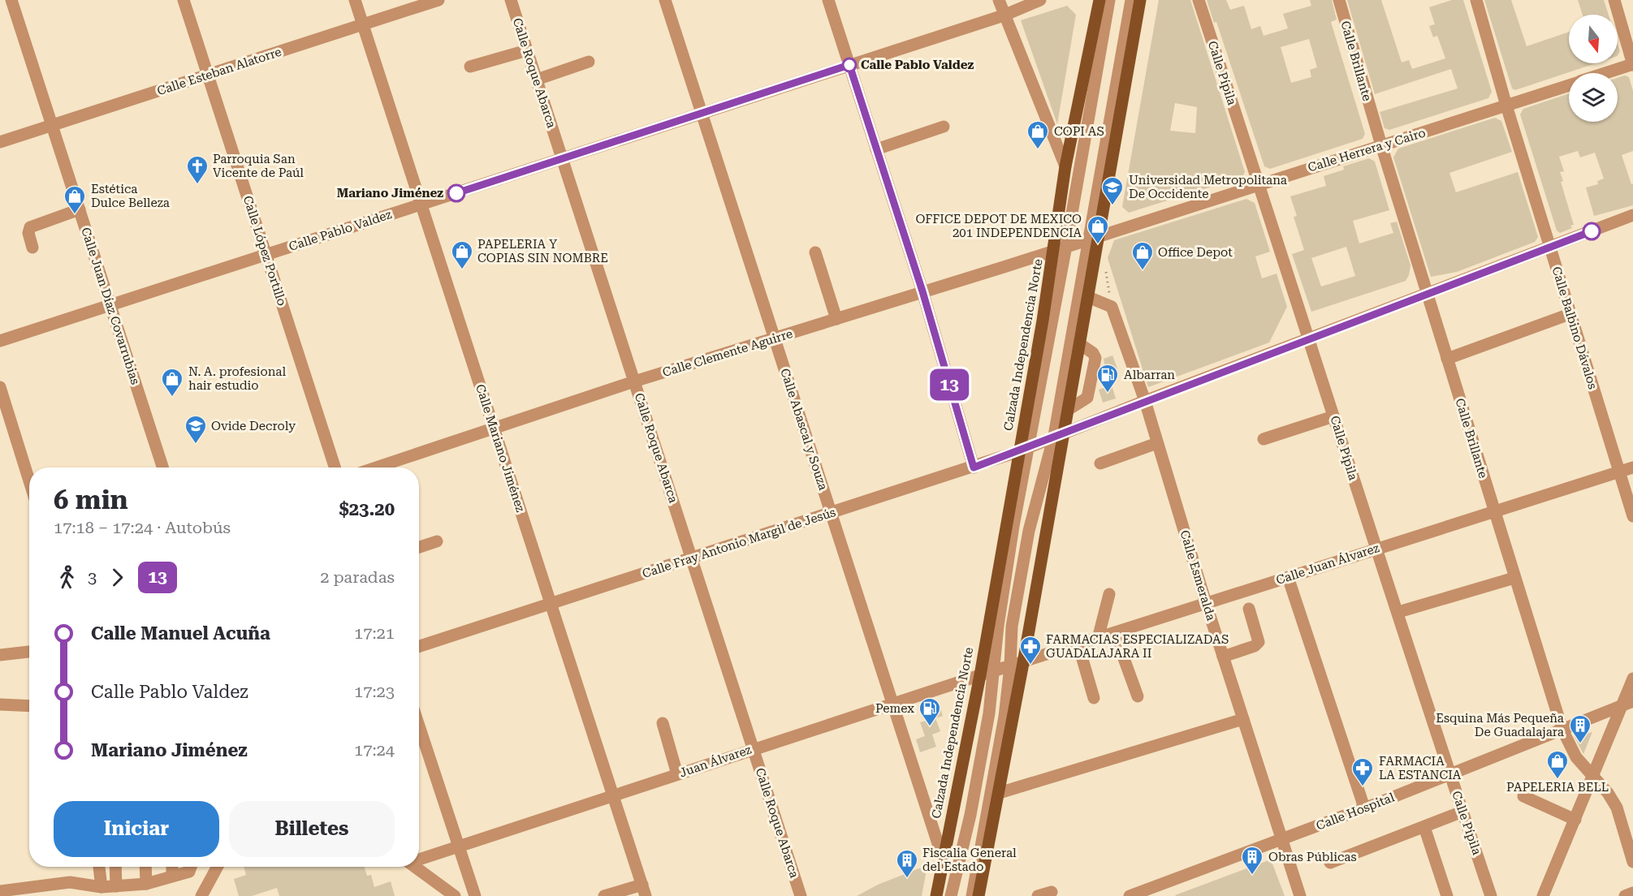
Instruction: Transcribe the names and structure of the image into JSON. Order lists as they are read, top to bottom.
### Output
{
  "streets": {
    "main road": ["Calzada Independencia Norte"],
    "street": [
      "Calle Brillante",
      "Calle Esteban Alatorre",
      "Calle Roque Abarca",
      "Calle Pípila",
      "Calle Herrera y Cairo",
      "Calle Pablo Valdez",
      "Calle López Portillo",
      "Calle Juan Díaz Covarrubias",
      "Calle Balbino Dávalos",
      "Calle Clemente Aguirre",
      "Calle Abascal y Souza",
      "Calle Mariano Jiménez",
      "Calle Fray Antonio Margil de Jesús",
      "Calle Juan Álvarez",
      "Calle Esmeralda",
      "Juan Álvarez",
      "Calle Hospital"
    ]
  },
  "crossings": [
    ["Calle Brillante", "Calle Herrera y Cairo"],
    ["Calle Brillante", "Calle Fray Antonio Margil de Jesús"],
    ["Calle Brillante", "Calle Juan Álvarez"],
    ["Calle Brillante", "Calle Hospital"],
    ["Calle Esteban Alatorre", "Calle López Portillo"],
    ["Calle Esteban Alatorre", "Calle Juan Díaz Covarrubias"],
    ["Calle Esteban Alatorre", "Calle Mariano Jiménez"],
    ["Calle Roque Abarca", "Calle Pablo Valdez"],
    ["Calle Roque Abarca", "Calle Clemente Aguirre"],
    ["Calle Roque Abarca", "Calle Fray Antonio Margil de Jesús"],
    ["Calle Roque Abarca", "Juan Álvarez"],
    ["Calle Pípila", "Calle Herrera y Cairo"],
    ["Calle Pípila", "Calle Fray Antonio Margil de Jesús"],
    ["Calle Pípila", "Calle Juan Álvarez"],
    ["Calle Pípila", "Calle Hospital"],
    ["Calle Herrera y Cairo", "Calle Balbino Dávalos"],
    ["Calle Herrera y Cairo", "Calle Clemente Aguirre"],
    ["Calle Pablo Valdez", "Calle López Portillo"],
    ["Calle Pablo Valdez", "Calle Juan Díaz Covarrubias"],
    ["Calle Pablo Valdez", "Calle Abascal y Souza"],
    ["Calle Pablo Valdez", "Calle Mariano Jiménez"],
    ["Calle Balbino Dávalos", "Calle Fray Antonio Margil de Jesús"],
    ["Calle Balbino Dávalos", "Calle Juan Álvarez"],
    ["Calzada Independencia Norte", "Calle Clemente Aguirre"],
    ["Calzada Independencia Norte", "Calle Abascal y Souza"],
    ["Calzada Independencia Norte", "Calle Fray Antonio Margil de Jesús"],
    ["Calzada Independencia Norte", "Juan Álvarez"],
    ["Calle Clemente Aguirre", "Calle Abascal y Souza"],
    ["Calle Clemente Aguirre", "Calle Mariano Jiménez"],
    ["Calle Abascal y Souza", "Calle Fray Antonio Margil de Jesús"],
    ["Calle Abascal y Souza", "Juan Álvarez"],
    ["Calle Mariano Jiménez", "Calle Fray Antonio Margil de Jesús"],
    ["Calle Mariano Jiménez", "Juan Álvarez"],
    ["Calle Fray Antonio Margil de Jesús", "Calle Esmeralda"],
    ["Calle Juan Álvarez", "Calle Esmeralda"],
    ["Calle Juan Álvarez", "Juan Álvarez"],
    ["Calle Esmeralda", "Calle Hospital"]
  ],
  "places": {
    "other": ["Calle Pablo Valdez", "Mariano Jiménez"],
    "shop": [
      "COPI AS",
      "Estética Dulce Belleza",
      "OFFICE DEPOT DE MEXICO 201 INDEPENDENCIA",
      "PAPELERIA Y COPIAS SIN NOMBRE",
      "Office Depot",
      "N. A. profesional hair estudio",
      "PAPELERIA BELL"
    ],
    "church": ["Parroquia San Vicente de Paúl"],
    "school or university": ["Universidad Metropolitana De Occidente", "Ovide Decroly"],
    "fuel station": ["Albarran", "Pemex"],
    "pharmacy": ["FARMACIAS ESPECIALIZADAS GUADALAJARA II", "FARMACIA LA ESTANCIA"],
    "building": ["Esquina Más Pequeña De Guadalajara", "Obras Públicas", "Fiscalia General del Estado"]
  },
  "lines": ["bus line 13"],
  "north": "bottom",
  "page": {
    "on_map": "13",
    "heading": ["6 min", "17:18 – 17:24 · Autobús", "$23.20"],
    "legs": ["3", "13", "2 paradas"],
    "list": [
      {
        "name": "Calle Manuel Acuña",
        "value": "17:21"
      },
      {
        "name": "Calle Pablo Valdez",
        "value": "17:23"
      },
      {
        "name": "Mariano Jiménez",
        "value": "17:24"
      }
    ],
    "buttons": ["Iniciar", "Billetes"]
  }
}
